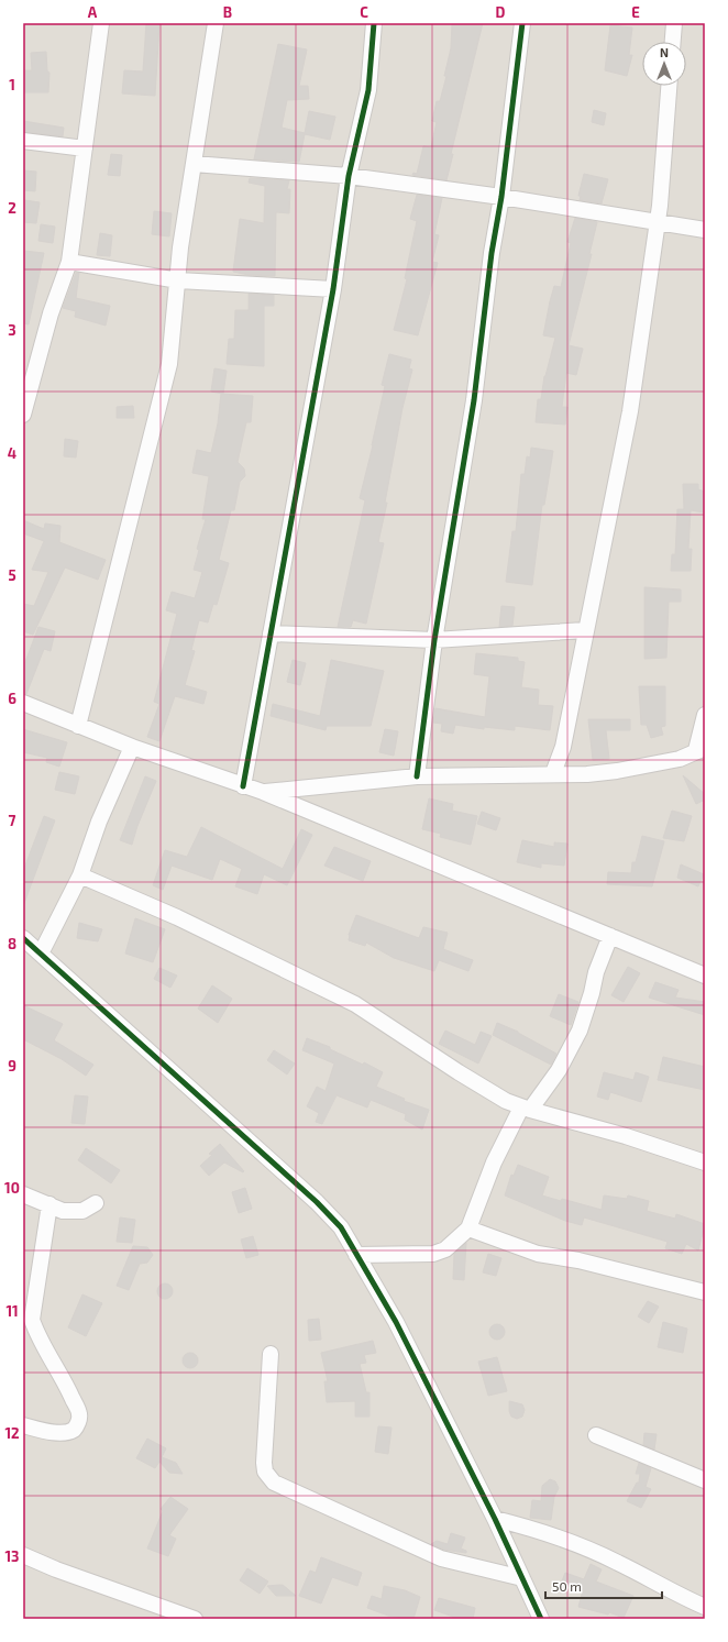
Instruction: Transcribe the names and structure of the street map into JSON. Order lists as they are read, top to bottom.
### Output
{
  "scale_bar": "50 m",
  "north": "top",
  "grid": {
    "columns": [
      "A",
      "B",
      "C",
      "D",
      "E"
    ],
    "rows": [
      "1",
      "2",
      "3",
      "4",
      "5",
      "6",
      "7",
      "8",
      "9",
      "10",
      "11",
      "12",
      "13"
    ]
  }
}
